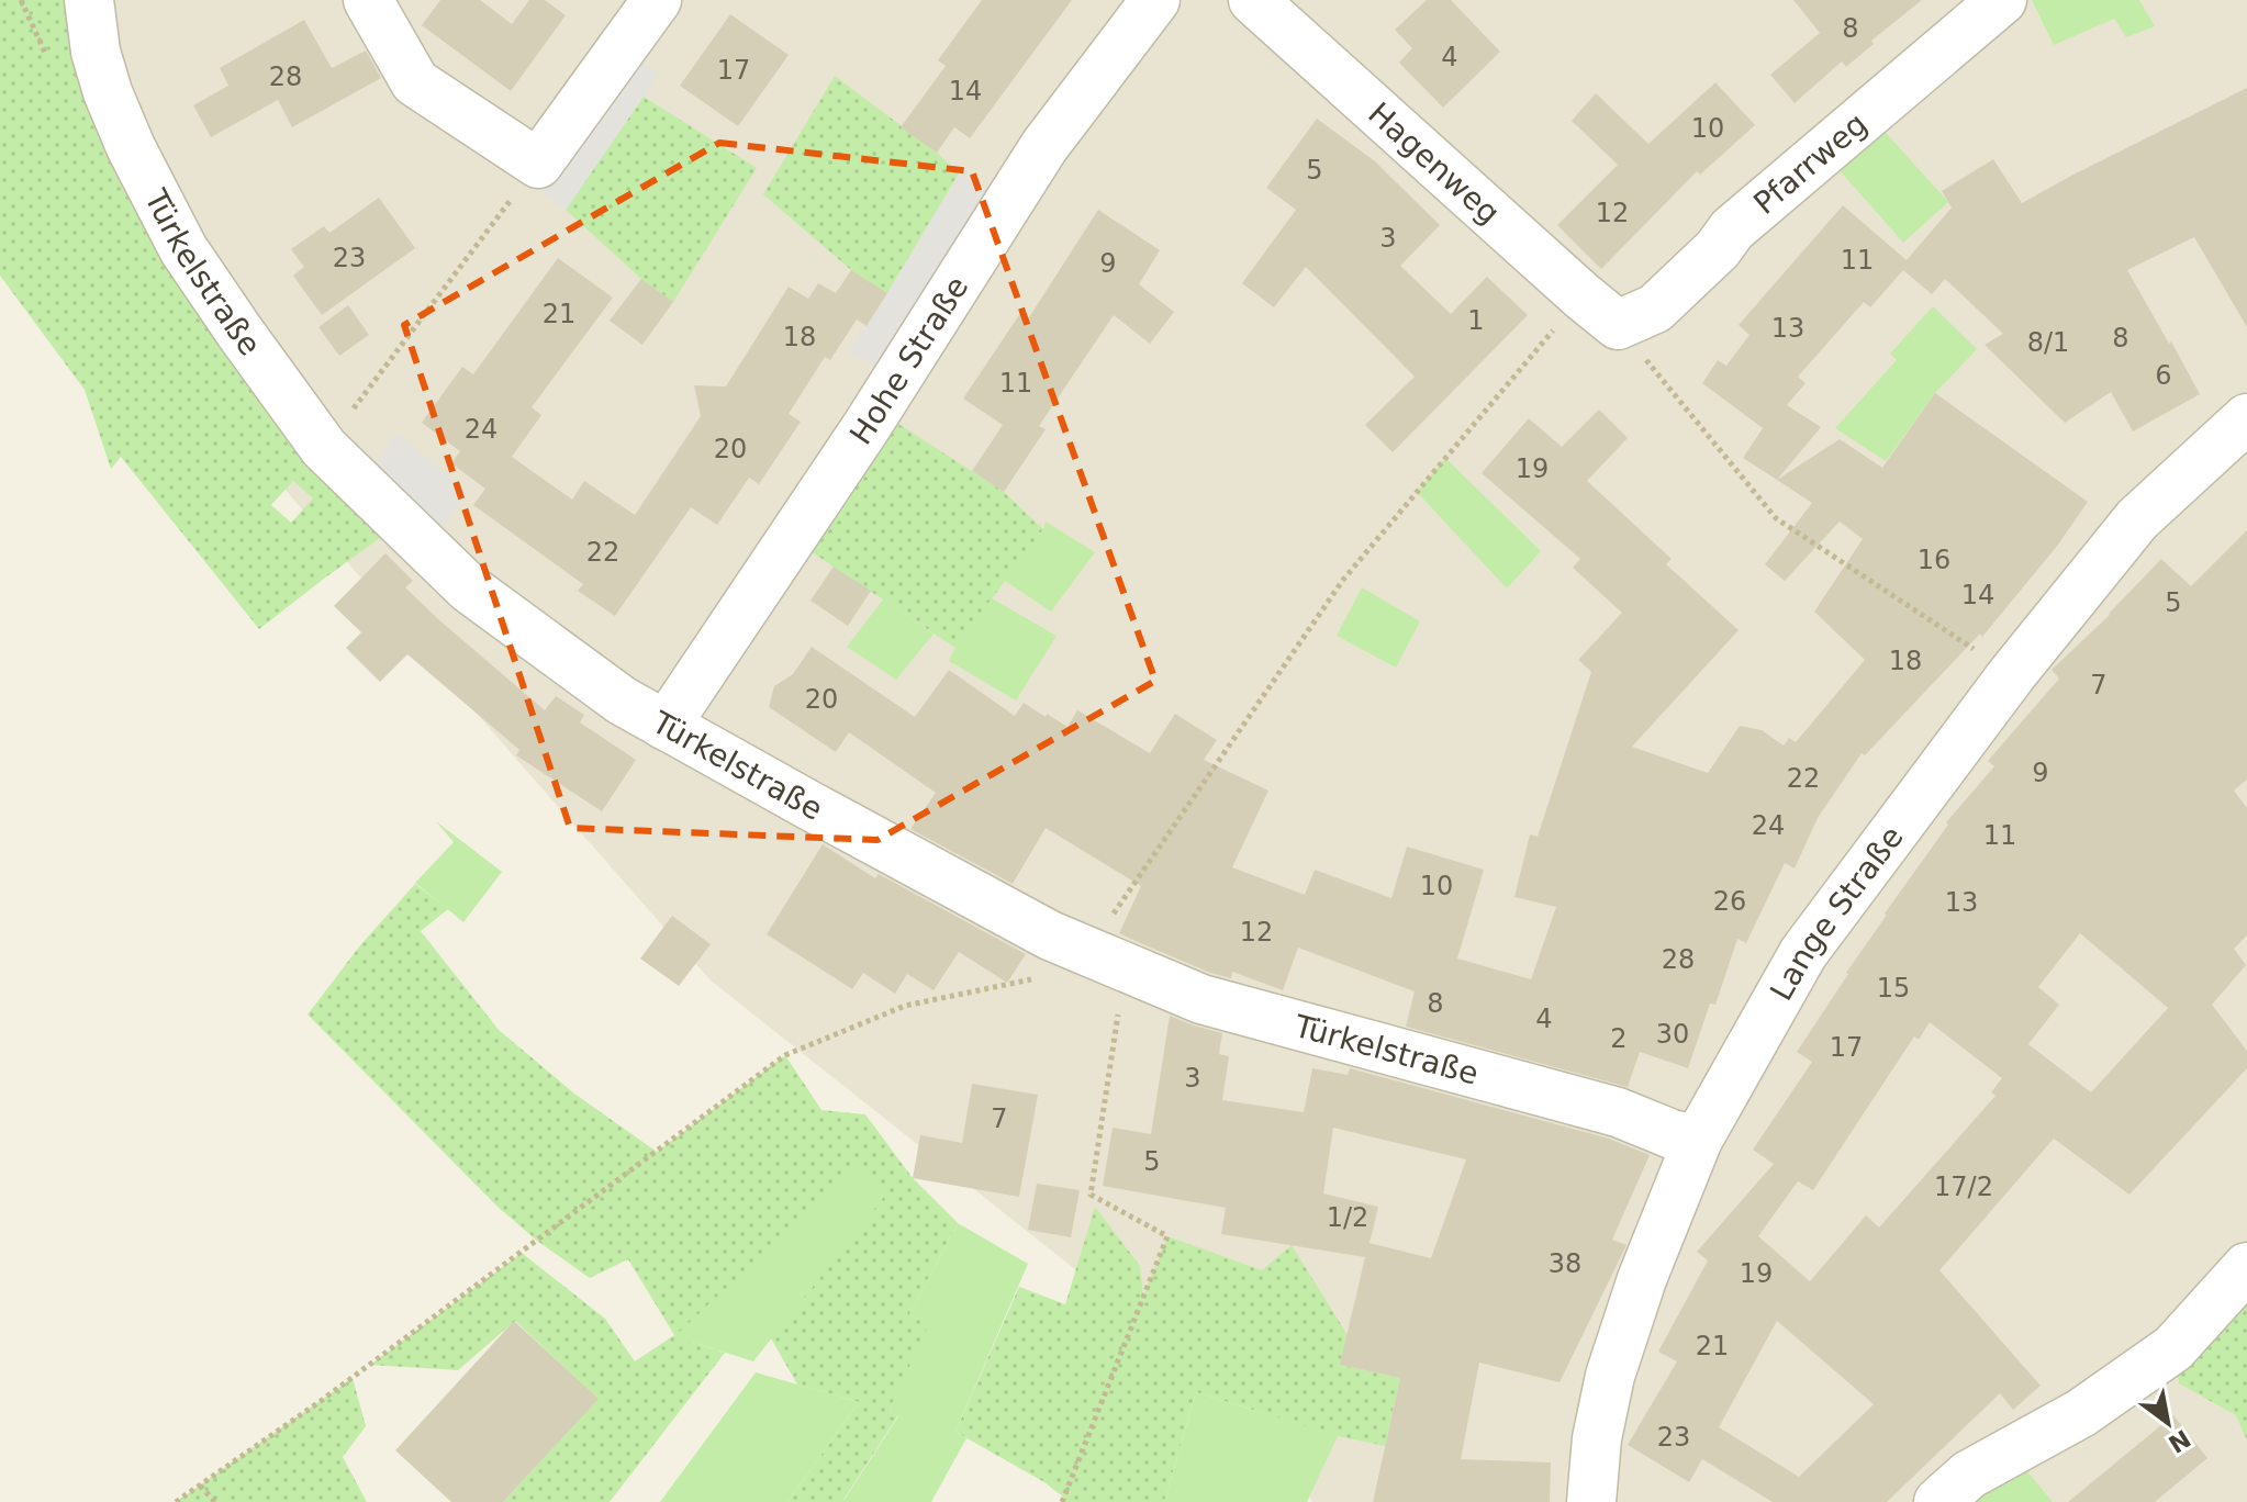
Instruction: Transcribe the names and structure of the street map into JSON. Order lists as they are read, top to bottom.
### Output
{
  "streets": {
    "street": [
      "Hagenweg",
      "Pfarrweg",
      "Türkelstraße",
      "Hohe Straße",
      "Lange Straße"
    ]
  },
  "crossings": [
    ["Hagenweg", "Pfarrweg"],
    ["Türkelstraße", "Hohe Straße"],
    ["Türkelstraße", "Lange Straße"]
  ],
  "house_numbers": [
    "8",
    "4",
    "17",
    "28",
    "14",
    "10",
    "5",
    "12",
    "3",
    "23",
    "11",
    "9",
    "21",
    "1",
    "13",
    "18",
    "8",
    "8/1",
    "6",
    "11",
    "24",
    "20",
    "19",
    "22",
    "16",
    "14",
    "5",
    "18",
    "7",
    "20",
    "9",
    "22",
    "24",
    "11",
    "10",
    "26",
    "13",
    "12",
    "28",
    "15",
    "8",
    "4",
    "30",
    "2",
    "17",
    "3",
    "7",
    "5",
    "17/2",
    "1/2",
    "38",
    "19",
    "21",
    "23"
  ],
  "north": "bottom right"
}
